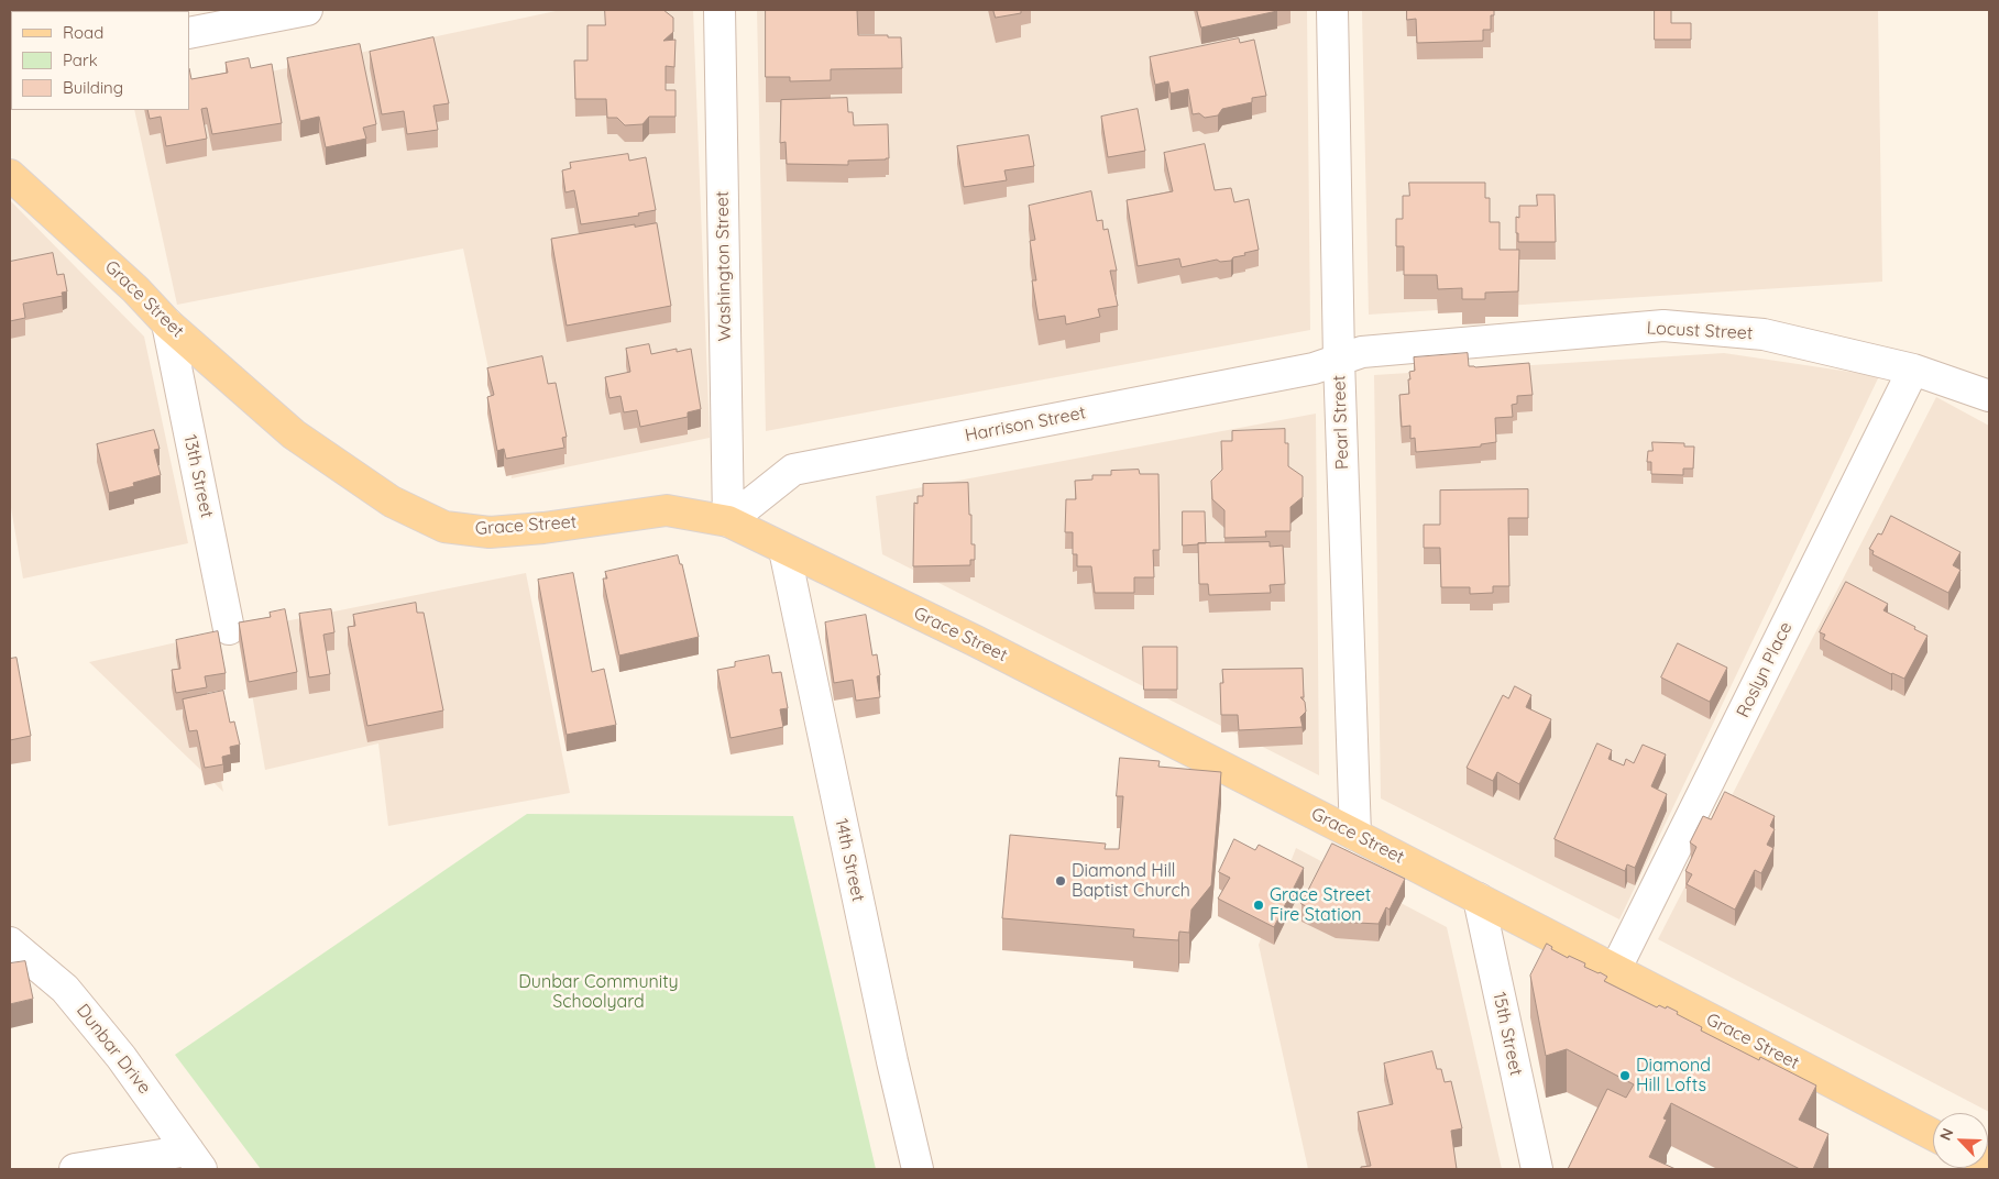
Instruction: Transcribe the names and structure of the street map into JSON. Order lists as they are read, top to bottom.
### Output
{
  "streets": {
    "main road": ["Grace Street"],
    "street": [
      "Washington Street",
      "Locust Street",
      "Pearl Street",
      "Harrison Street",
      "13th Street",
      "Roslyn Place",
      "14th Street",
      "15th Street",
      "Dunbar Drive"
    ]
  },
  "crossings": [
    ["Washington Street", "Grace Street"],
    ["Washington Street", "Harrison Street"],
    ["Grace Street", "Pearl Street"],
    ["Grace Street", "Harrison Street"],
    ["Grace Street", "13th Street"],
    ["Grace Street", "Roslyn Place"],
    ["Grace Street", "14th Street"],
    ["Grace Street", "15th Street"],
    ["Locust Street", "Pearl Street"],
    ["Locust Street", "Harrison Street"],
    ["Locust Street", "Roslyn Place"],
    ["Pearl Street", "Harrison Street"]
  ],
  "parks": ["Dunbar Community Schoolyard"],
  "places": ["Diamond Hill Baptist Church", "Grace Street Fire Station", "Diamond Hill Lofts"],
  "legend": ["Road", "Park", "Building"],
  "north": "top left"
}
